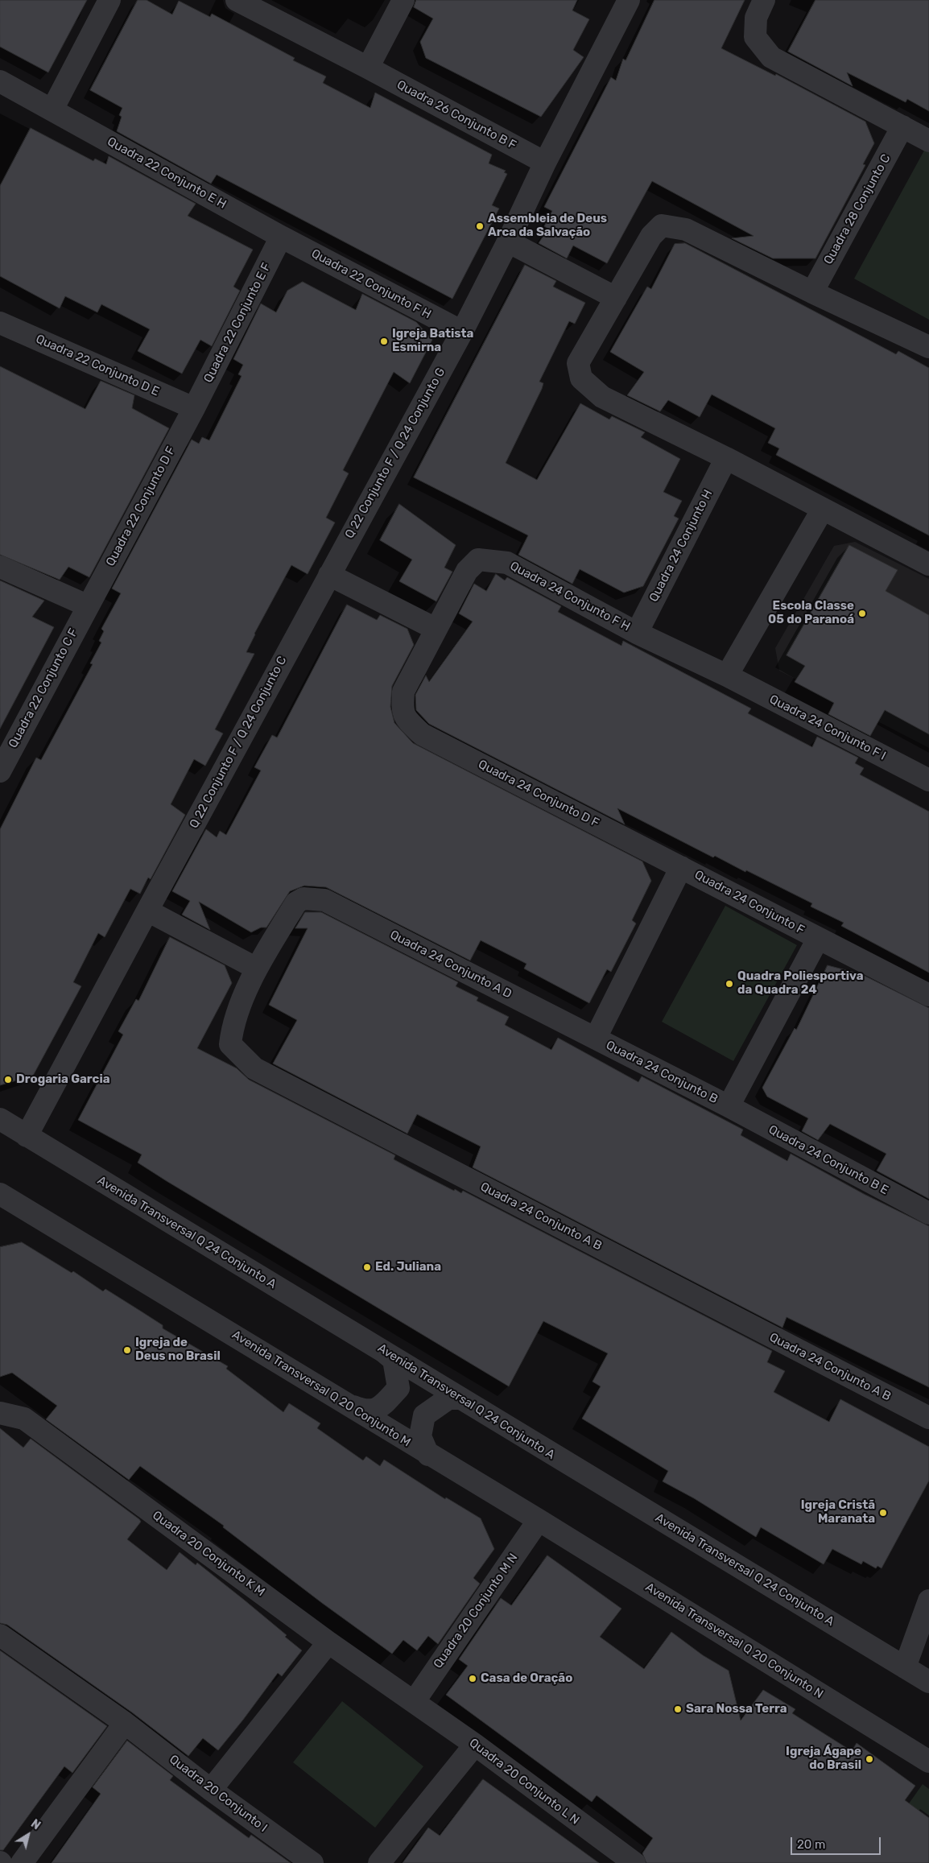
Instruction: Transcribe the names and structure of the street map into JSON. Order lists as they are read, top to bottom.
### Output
{
  "streets": {
    "street": [
      "Quadra 26 Conjunto B F",
      "Quadra 22 Conjunto E H",
      "Quadra 28 Conjunto C",
      "Quadra 22 Conjunto F H",
      "Quadra 22 Conjunto E F",
      "Quadra 22 Conjunto D E",
      "Q 22 Conjunto F / Q 24 Conjunto G",
      "Quadra 22 Conjunto D F",
      "Quadra 24 Conjunto H",
      "Quadra 24 Conjunto F H",
      "Quadra 22 Conjunto C F",
      "Quadra 24 Conjunto F I",
      "Q 22 Conjunto F / Q 24 Conjunto C",
      "Quadra 24 Conjunto D F",
      "Quadra 24 Conjunto F",
      "Quadra 24 Conjunto A D",
      "Quadra 24 Conjunto B",
      "Quadra 24 Conjunto B E",
      "Quadra 24 Conjunto A B",
      "Avenida Transversal Q 24 Conjunto A",
      "Avenida Transversal Q 20 Conjunto M",
      "Quadra 20 Conjunto K M",
      "Quadra 20 Conjunto M N",
      "Avenida Transversal Q 20 Conjunto N",
      "Quadra 20 Conjunto L N",
      "Quadra 20 Conjunto I"
    ]
  },
  "crossings": [
    ["Quadra 26 Conjunto B F", "Q 22 Conjunto F / Q 24 Conjunto G"],
    ["Quadra 22 Conjunto E H", "Quadra 22 Conjunto F H"],
    ["Quadra 22 Conjunto E H", "Quadra 22 Conjunto E F"],
    ["Quadra 22 Conjunto F H", "Quadra 22 Conjunto E F"],
    ["Quadra 22 Conjunto F H", "Q 22 Conjunto F / Q 24 Conjunto G"],
    ["Quadra 22 Conjunto E F", "Quadra 22 Conjunto D E"],
    ["Quadra 22 Conjunto E F", "Quadra 22 Conjunto D F"],
    ["Quadra 22 Conjunto D E", "Quadra 22 Conjunto D F"],
    ["Q 22 Conjunto F / Q 24 Conjunto G", "Q 22 Conjunto F / Q 24 Conjunto C"],
    ["Quadra 22 Conjunto D F", "Quadra 22 Conjunto C F"],
    ["Quadra 24 Conjunto H", "Quadra 24 Conjunto F H"],
    ["Quadra 24 Conjunto F H", "Quadra 24 Conjunto D F"],
    ["Q 22 Conjunto F / Q 24 Conjunto C", "Avenida Transversal Q 24 Conjunto A"],
    ["Quadra 24 Conjunto D F", "Quadra 24 Conjunto F"],
    ["Quadra 24 Conjunto A D", "Quadra 24 Conjunto B"],
    ["Quadra 24 Conjunto A D", "Quadra 24 Conjunto A B"],
    ["Quadra 24 Conjunto B", "Quadra 24 Conjunto B E"],
    ["Avenida Transversal Q 20 Conjunto M", "Quadra 20 Conjunto M N"],
    ["Avenida Transversal Q 20 Conjunto M", "Avenida Transversal Q 20 Conjunto N"],
    ["Quadra 20 Conjunto K M", "Quadra 20 Conjunto M N"],
    ["Quadra 20 Conjunto K M", "Quadra 20 Conjunto L N"],
    ["Quadra 20 Conjunto M N", "Avenida Transversal Q 20 Conjunto N"],
    ["Quadra 20 Conjunto M N", "Quadra 20 Conjunto L N"]
  ],
  "places": [
    "Assembleia de Deus Arca da Salvação",
    "Igreja Batista Esmirna",
    "Escola Classe 05 do Paranoá",
    "Quadra Poliesportiva da Quadra 24",
    "Drogaria Garcia",
    "Ed. Juliana",
    "Igreja de Deus no Brasil",
    "Igreja Cristã Maranata",
    "Casa de Oração",
    "Sara Nossa Terra",
    "Igreja Ágape do Brasil"
  ],
  "scale_bar": "20 m",
  "north": "top right"
}
